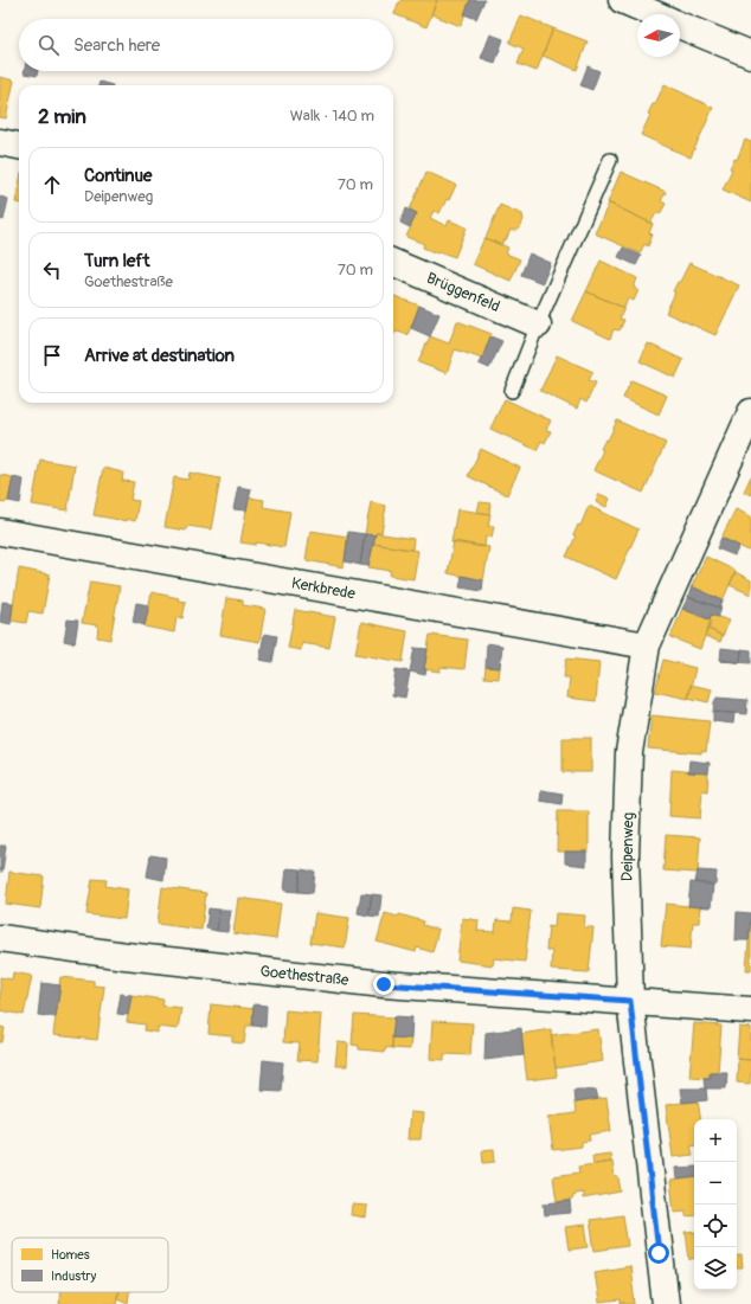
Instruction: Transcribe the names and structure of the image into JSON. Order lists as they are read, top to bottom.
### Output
{
  "streets": {
    "street": [
      "Brüggenfeld",
      "Kerkbrede",
      "Deipenweg",
      "Goethestraße"
    ]
  },
  "crossings": [
    ["Kerkbrede", "Deipenweg"],
    ["Deipenweg", "Goethestraße"]
  ],
  "legend": ["Homes", "Industry"],
  "north": "left",
  "page": {
    "search": "Search here",
    "heading": ["2 min", "Walk · 140 m"],
    "list": [
      ["Continue", "Deipenweg", "70 m"],
      ["Turn left", "Goethestraße", "70 m"],
      "Arrive at destination"
    ],
    "map_buttons": ["+", "−"]
  }
}
